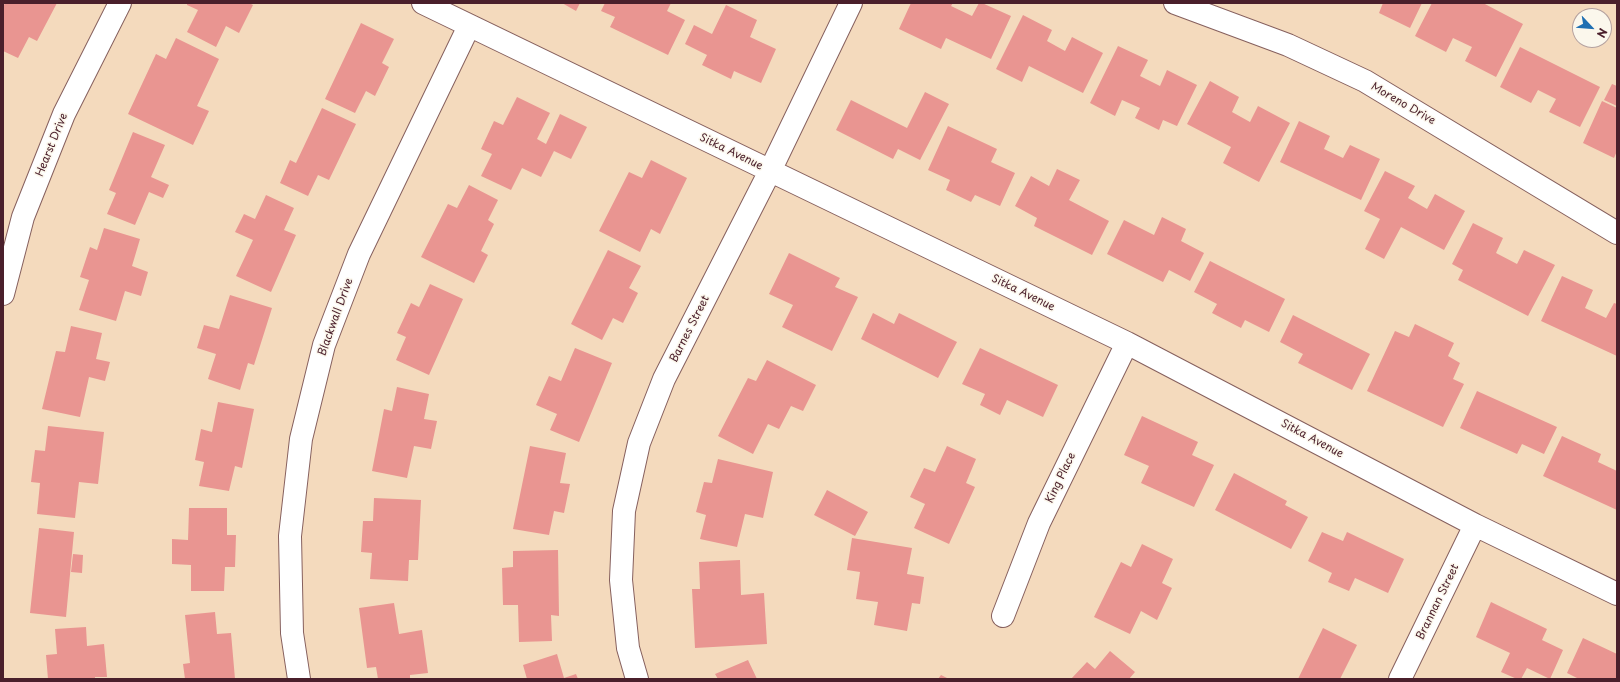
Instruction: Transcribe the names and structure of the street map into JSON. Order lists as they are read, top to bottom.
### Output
{
  "streets": {
    "street": [
      "Moreno Drive",
      "Hearst Drive",
      "Sitka Avenue",
      "Blackwall Drive",
      "Barnes Street",
      "King Place",
      "Brannan Street"
    ]
  },
  "crossings": [
    ["Sitka Avenue", "Blackwall Drive"],
    ["Sitka Avenue", "Barnes Street"],
    ["Sitka Avenue", "King Place"],
    ["Sitka Avenue", "Brannan Street"]
  ],
  "north": "bottom right"
}
